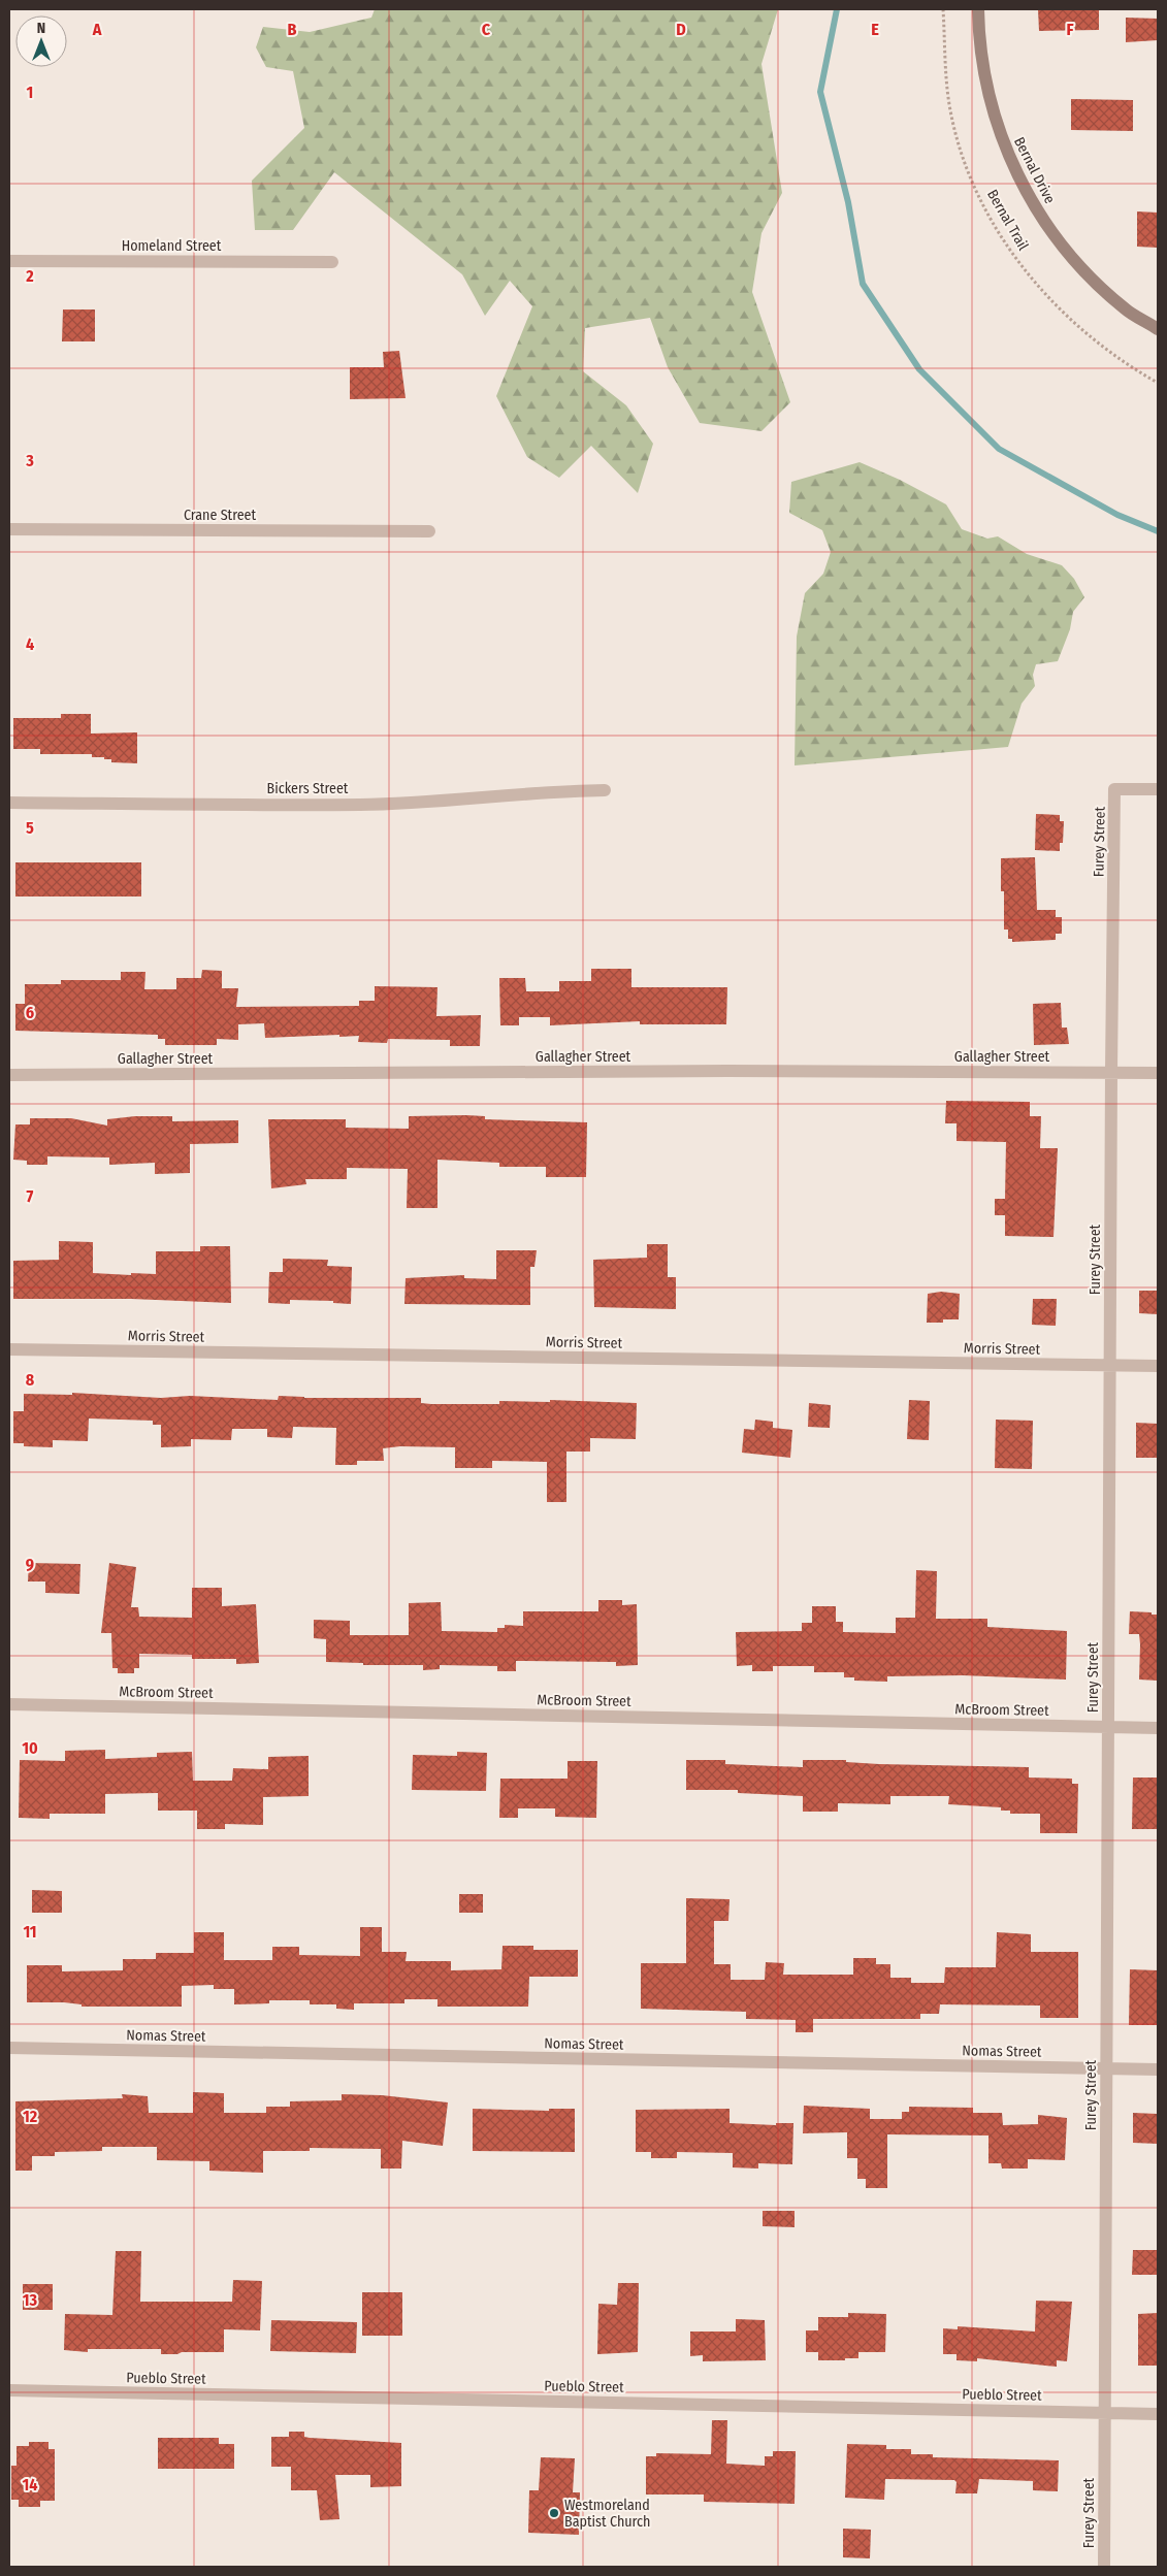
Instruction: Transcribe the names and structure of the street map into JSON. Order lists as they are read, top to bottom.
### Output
{
  "streets": {
    "street": [
      "Bernal Drive",
      "Homeland Street",
      "Crane Street",
      "Bickers Street",
      "Furey Street",
      "Gallagher Street",
      "Morris Street",
      "McBroom Street",
      "Nomas Street",
      "Pueblo Street"
    ],
    "path": ["Bernal Trail"]
  },
  "crossings": [
    ["Furey Street", "Gallagher Street"],
    ["Furey Street", "Morris Street"],
    ["Furey Street", "McBroom Street"],
    ["Furey Street", "Nomas Street"],
    ["Furey Street", "Pueblo Street"]
  ],
  "places": ["Westmoreland Baptist Church"],
  "north": "top",
  "grid": {
    "columns": [
      "A",
      "B",
      "C",
      "D",
      "E",
      "F"
    ],
    "rows": [
      "1",
      "2",
      "3",
      "4",
      "5",
      "6",
      "7",
      "8",
      "9",
      "10",
      "11",
      "12",
      "13",
      "14"
    ]
  }
}
